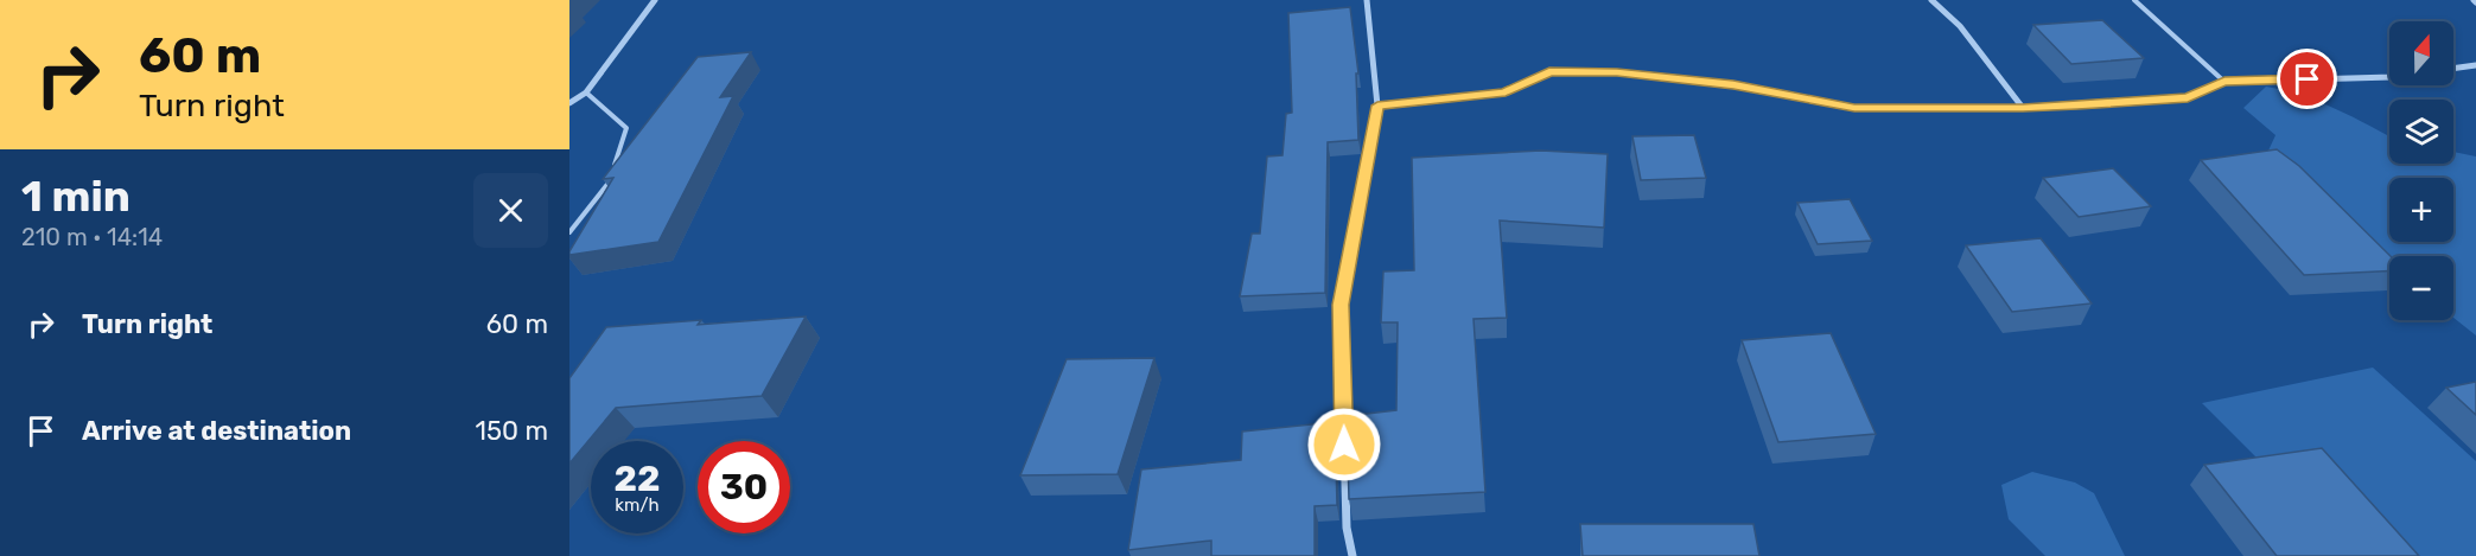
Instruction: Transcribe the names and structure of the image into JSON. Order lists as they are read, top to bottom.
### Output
{
  "north": "top",
  "page": {
    "turn": ["60 m", "Turn right"],
    "map_buttons": ["+", "−"],
    "heading": ["1 min", "210 m · 14:14"],
    "list": [
      {
        "name": "Turn right",
        "value": "60 m"
      },
      {
        "name": "Arrive at destination",
        "value": "150 m"
      }
    ],
    "speed": "22 km/h",
    "limit": "30"
  }
}
